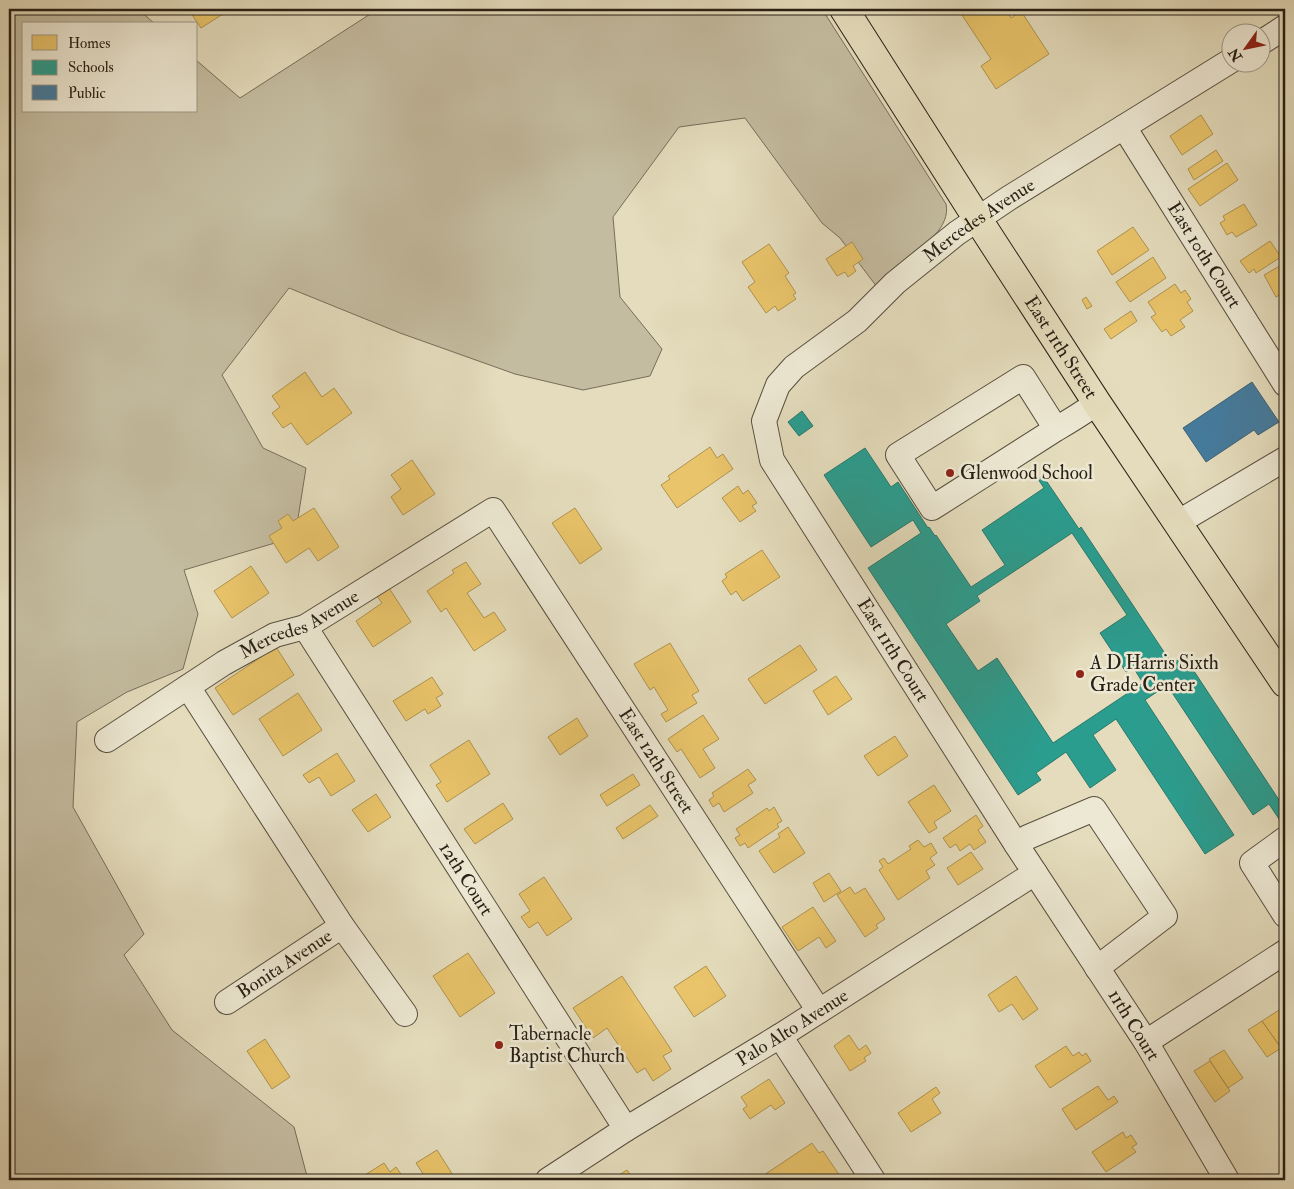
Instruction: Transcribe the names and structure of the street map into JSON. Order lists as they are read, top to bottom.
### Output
{
  "streets": {
    "main road": ["East 11th Street"],
    "street": [
      "Mercedes Avenue",
      "East 10th Court",
      "East 11th Court",
      "East 12th Street",
      "12th Court",
      "Bonita Avenue",
      "11th Court",
      "Palo Alto Avenue"
    ]
  },
  "crossings": [
    ["Mercedes Avenue", "East 10th Court"],
    ["Mercedes Avenue", "East 11th Street"],
    ["Mercedes Avenue", "East 11th Court"],
    ["Mercedes Avenue", "East 12th Street"],
    ["Mercedes Avenue", "12th Court"],
    ["East 11th Court", "11th Court"],
    ["East 11th Court", "Palo Alto Avenue"],
    ["East 12th Street", "Palo Alto Avenue"],
    ["12th Court", "Palo Alto Avenue"],
    ["11th Court", "Palo Alto Avenue"]
  ],
  "places": ["Glenwood School", "A D Harris Sixth Grade Center", "Tabernacle Baptist Church"],
  "legend": ["Homes", "Schools", "Public"],
  "north": "bottom left"
}
